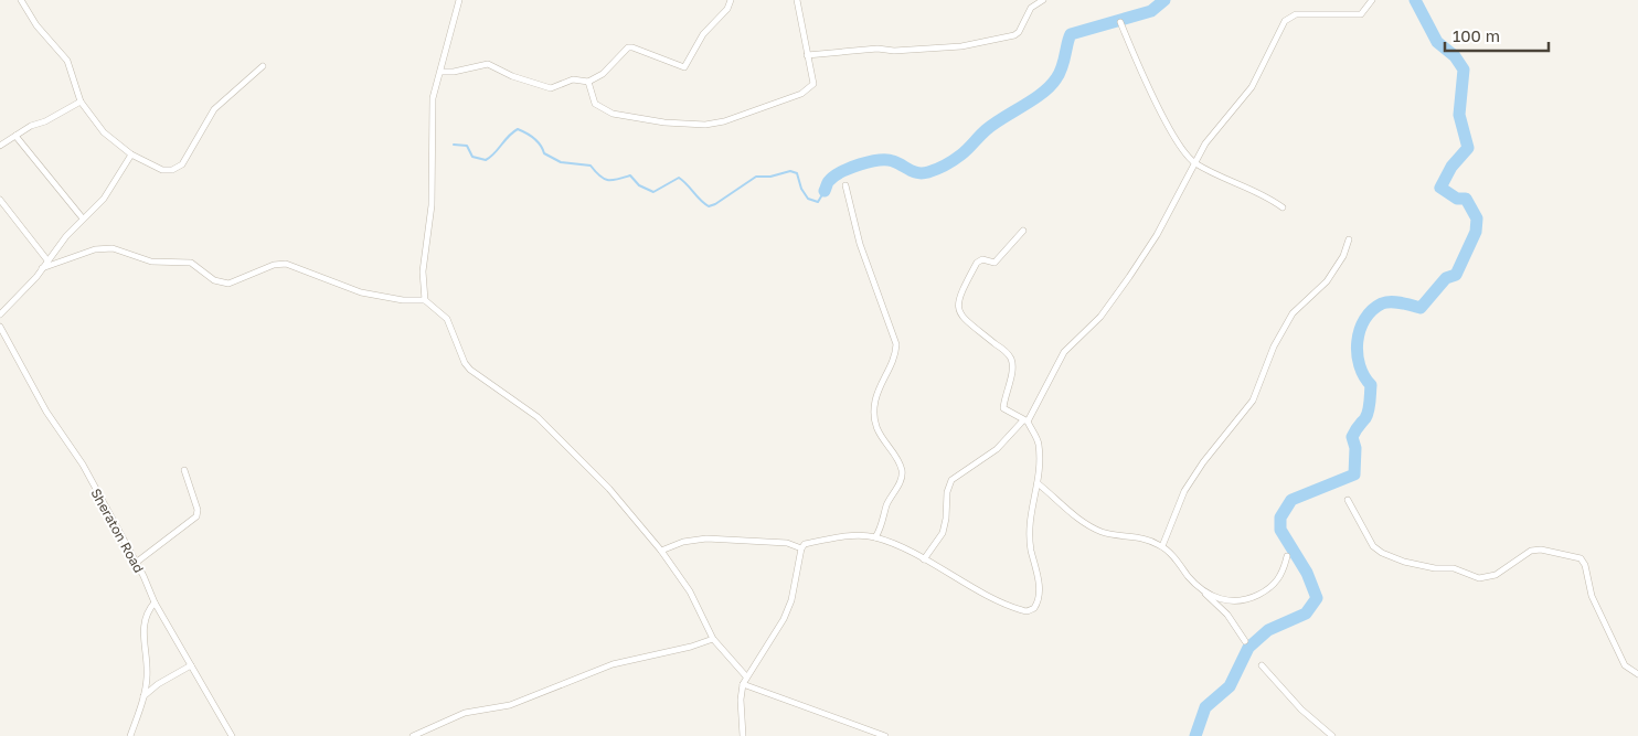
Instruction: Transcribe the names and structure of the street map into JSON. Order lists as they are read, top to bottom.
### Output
{
  "streets": {
    "street": ["Sheraton Road"]
  },
  "scale_bar": "100 m"
}
